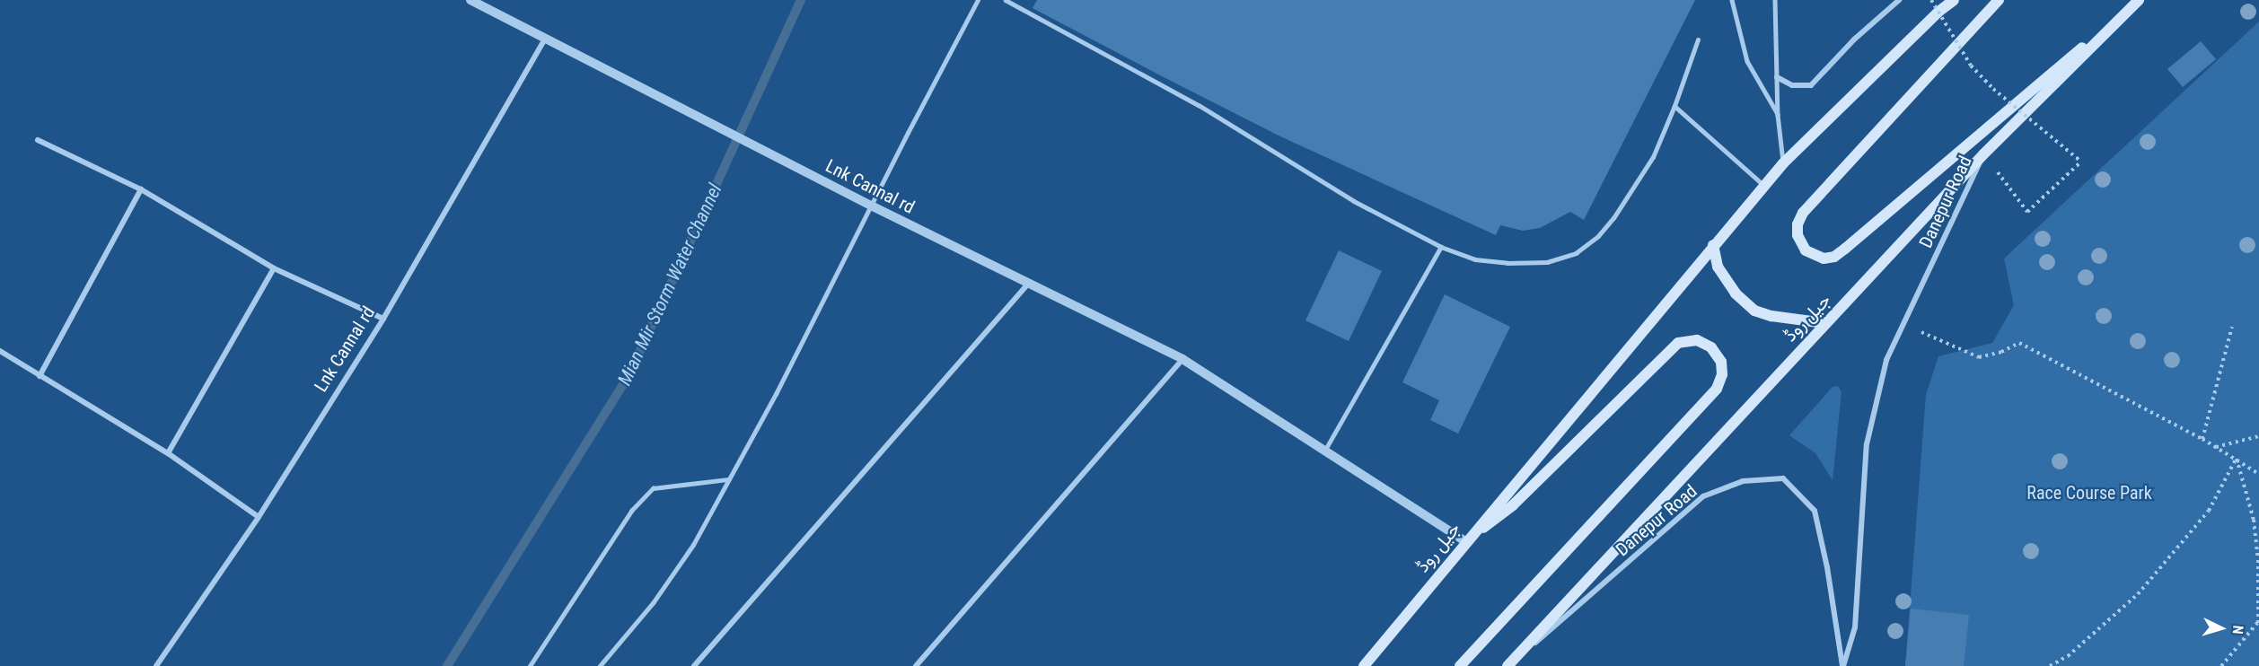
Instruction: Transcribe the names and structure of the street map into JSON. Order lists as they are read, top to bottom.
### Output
{
  "streets": {
    "main road": ["جیل روڈ"],
    "street": ["Lnk Cannal rd", "Danepur Road"]
  },
  "crossings": [
    ["Lnk Cannal rd", "جیل روڈ"],
    ["Danepur Road", "جیل روڈ"]
  ],
  "water": ["Mian Mir Storm Water Channel"],
  "parks": ["Race Course Park"],
  "north": "right"
}
